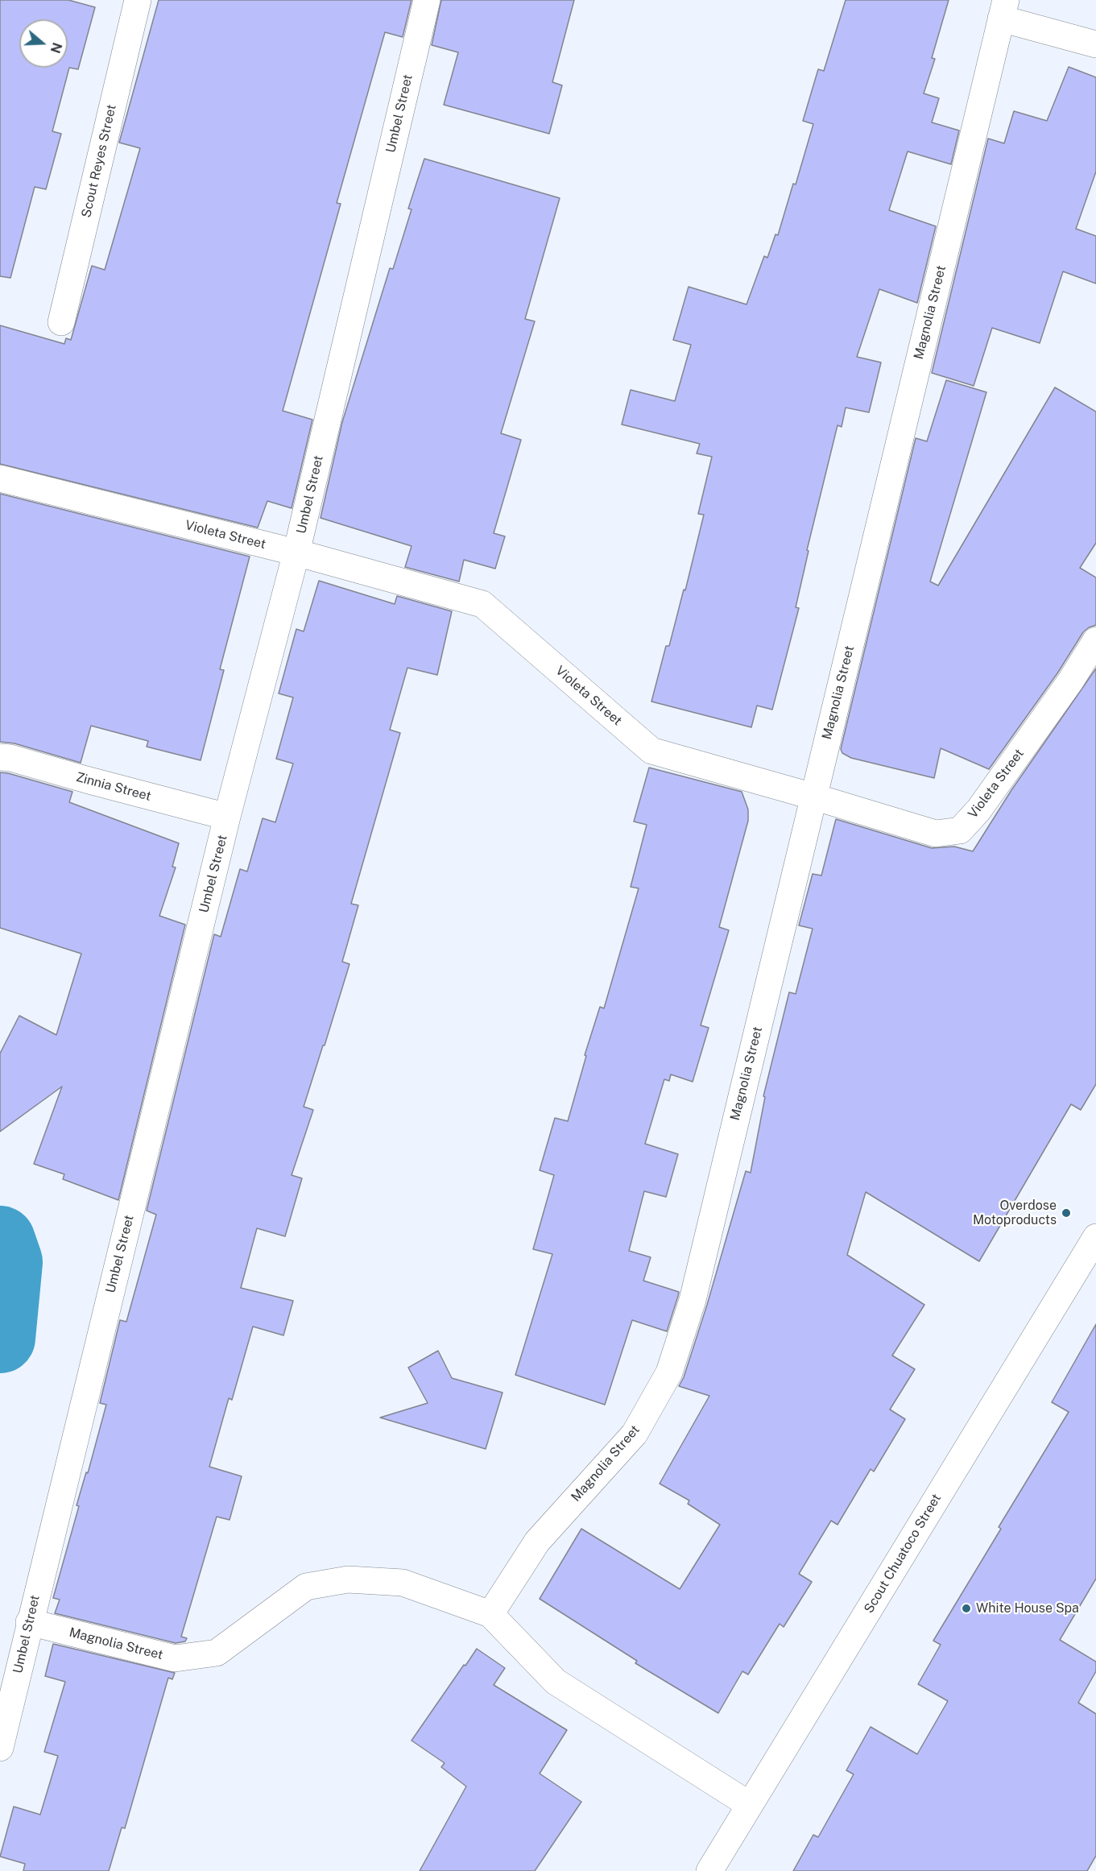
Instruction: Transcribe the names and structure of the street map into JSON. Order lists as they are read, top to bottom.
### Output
{
  "streets": {
    "street": [
      "Umbel Street",
      "Scout Reyes Street",
      "Magnolia Street",
      "Violeta Street",
      "Zinnia Street",
      "Scout Chuatoco Street"
    ]
  },
  "crossings": [
    ["Umbel Street", "Magnolia Street"],
    ["Umbel Street", "Violeta Street"],
    ["Umbel Street", "Zinnia Street"],
    ["Magnolia Street", "Violeta Street"]
  ],
  "places": ["Overdose Motoproducts", "White House Spa"],
  "north": "right"
}
